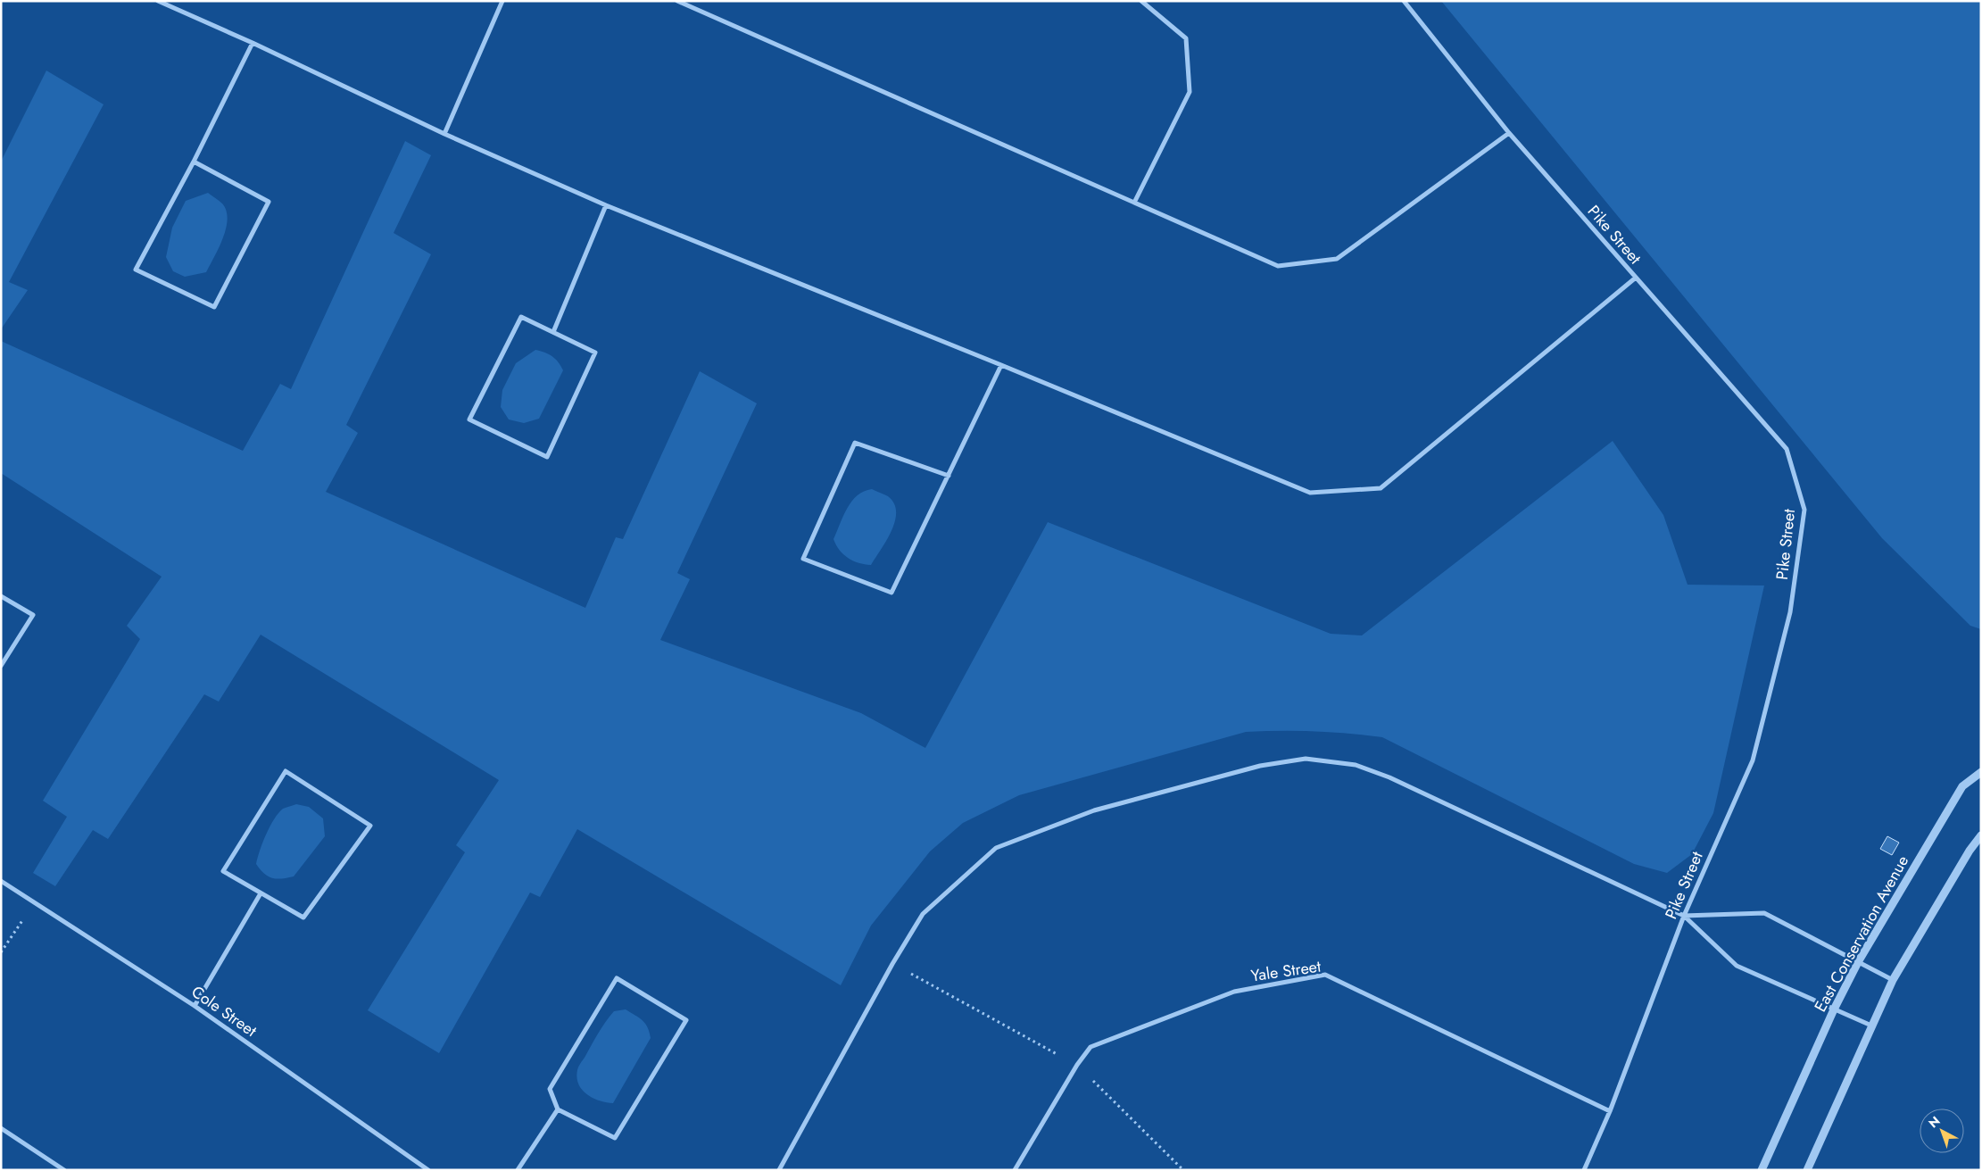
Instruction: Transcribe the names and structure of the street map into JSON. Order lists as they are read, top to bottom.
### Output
{
  "streets": {
    "street": [
      "Pike Street",
      "East Conservation Avenue",
      "Yale Street",
      "Cole Street"
    ]
  },
  "crossings": [
    ["Pike Street", "Yale Street"]
  ],
  "north": "top left"
}
